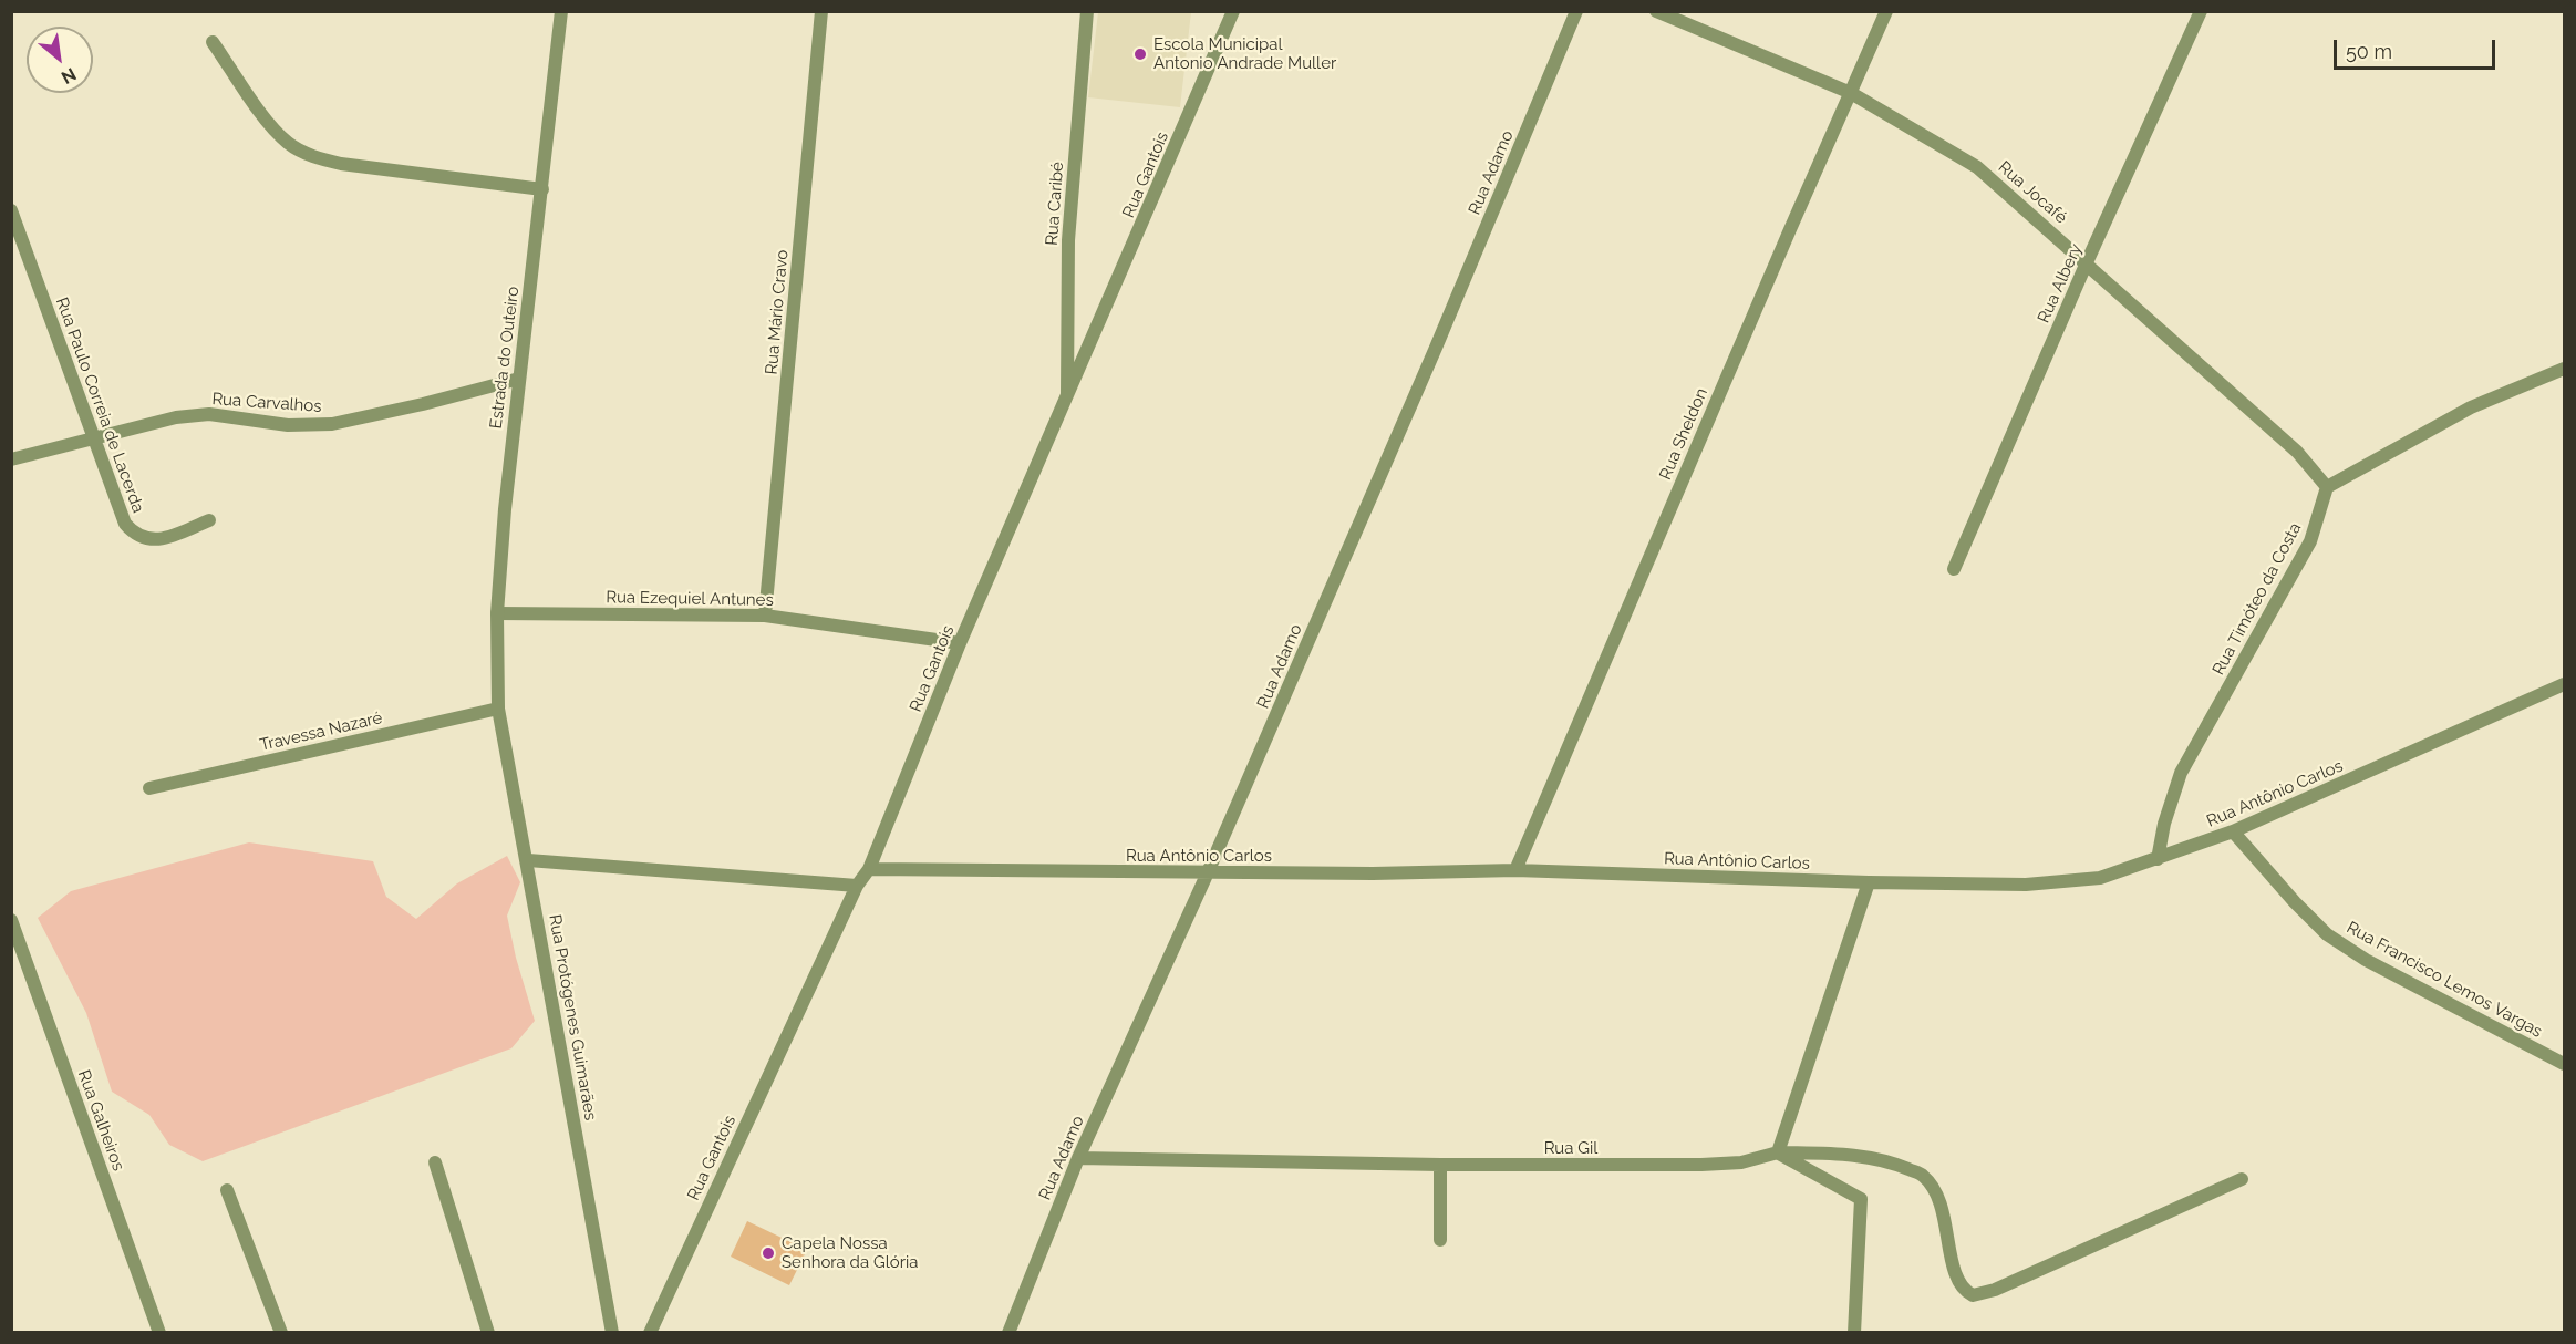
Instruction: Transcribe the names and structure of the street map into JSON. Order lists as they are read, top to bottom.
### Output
{
  "streets": {
    "street": [
      "Rua Adamo",
      "Rua Gantois",
      "Rua Jocafé",
      "Rua Caribé",
      "Rua Albery",
      "Rua Mário Cravo",
      "Estrada do Outeiro",
      "Rua Carvalhos",
      "Rua Paulo Correia de Lacerda",
      "Rua Sheldon",
      "Rua Ezequiel Antunes",
      "Rua Timóteo da Costa",
      "Travessa Nazaré",
      "Rua Antônio Carlos",
      "Rua Francisco Lemos Vargas",
      "Rua Protógenes Guimarães",
      "Rua Galheiros",
      "Rua Gil"
    ]
  },
  "crossings": [
    ["Rua Adamo", "Rua Antônio Carlos"],
    ["Rua Adamo", "Rua Gil"],
    ["Rua Gantois", "Rua Caribé"],
    ["Rua Gantois", "Rua Ezequiel Antunes"],
    ["Rua Gantois", "Rua Antônio Carlos"],
    ["Rua Jocafé", "Rua Albery"],
    ["Rua Jocafé", "Rua Sheldon"],
    ["Rua Jocafé", "Rua Timóteo da Costa"],
    ["Rua Mário Cravo", "Rua Ezequiel Antunes"],
    ["Estrada do Outeiro", "Rua Carvalhos"],
    ["Estrada do Outeiro", "Rua Ezequiel Antunes"],
    ["Estrada do Outeiro", "Travessa Nazaré"],
    ["Estrada do Outeiro", "Rua Protógenes Guimarães"],
    ["Rua Carvalhos", "Rua Paulo Correia de Lacerda"],
    ["Rua Sheldon", "Rua Antônio Carlos"],
    ["Rua Timóteo da Costa", "Rua Antônio Carlos"],
    ["Travessa Nazaré", "Rua Protógenes Guimarães"],
    ["Rua Antônio Carlos", "Rua Francisco Lemos Vargas"]
  ],
  "places": ["Escola Municipal Antonio Andrade Muller", "Capela Nossa Senhora da Glória"],
  "scale_bar": "50 m",
  "north": "bottom right"
}
